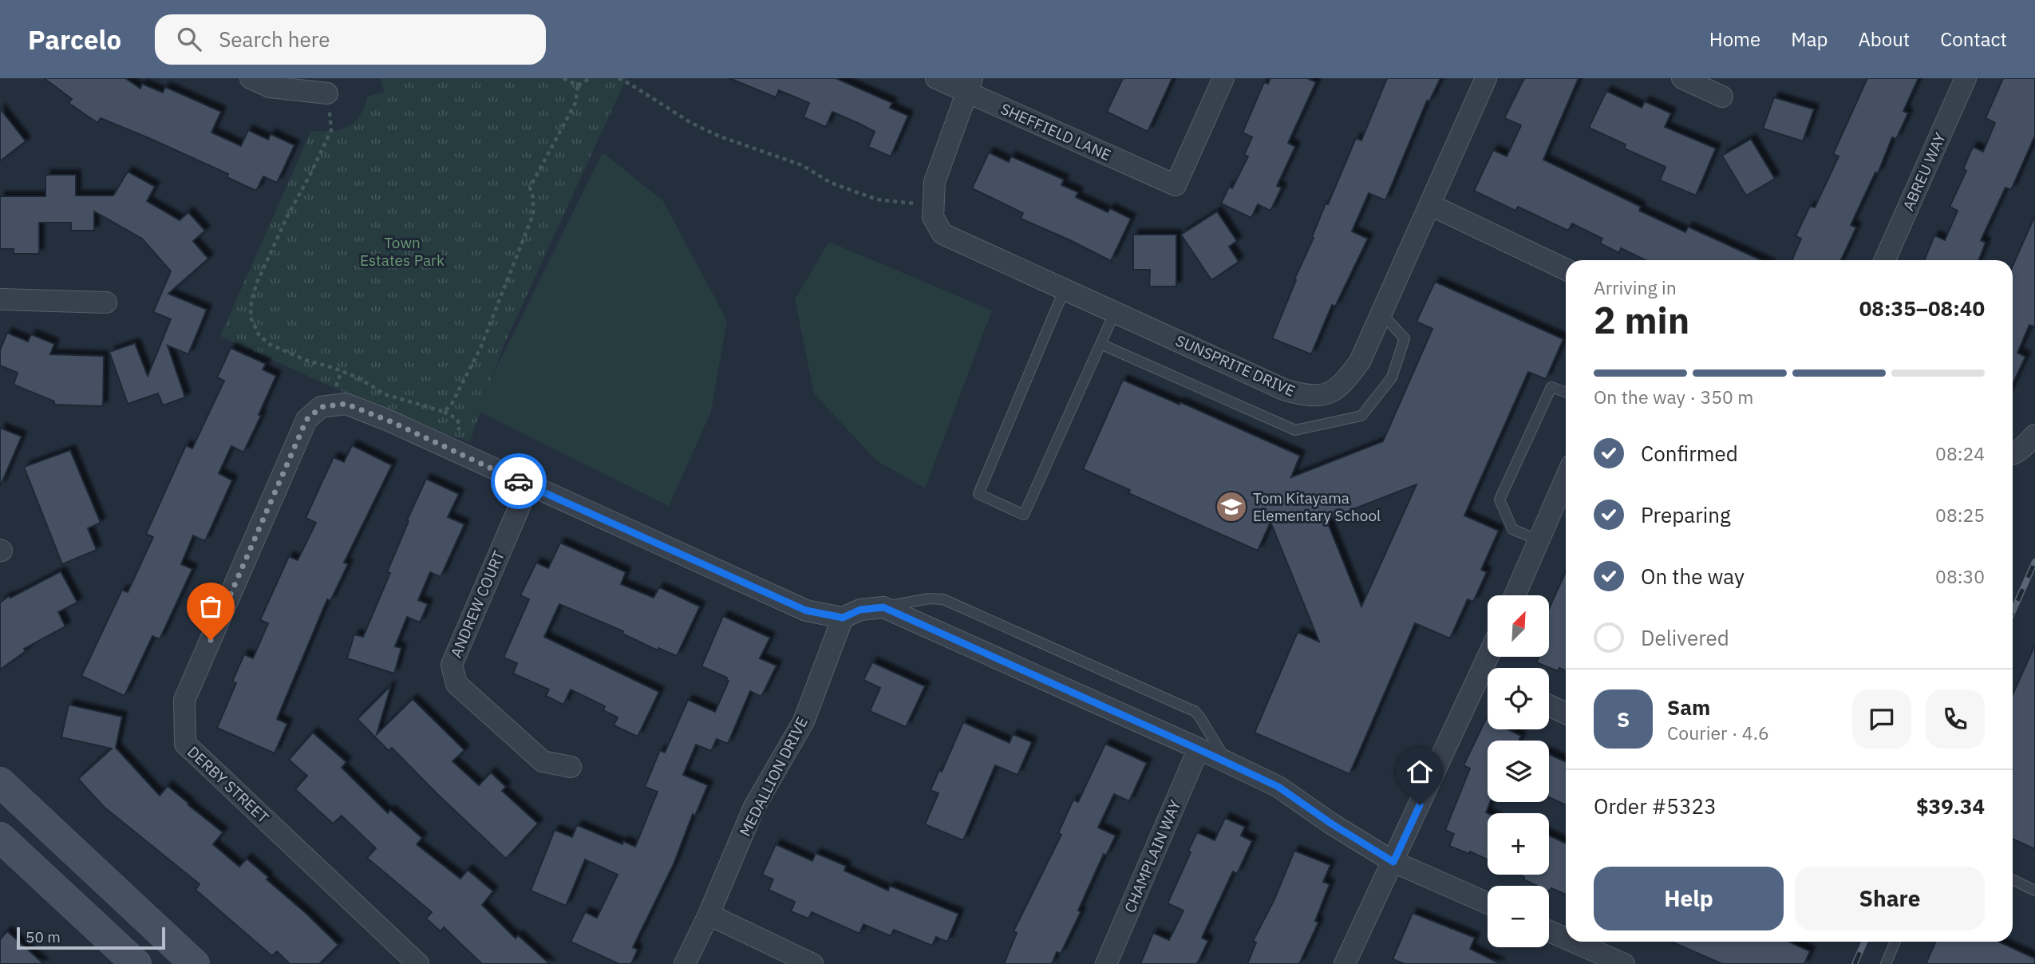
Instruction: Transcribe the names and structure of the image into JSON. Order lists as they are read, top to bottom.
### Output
{
  "streets": {
    "street": [
      "SHEFFIELD LANE",
      "ABREU WAY",
      "SUNSPRITE DRIVE",
      "ANDREW COURT",
      "MEDALLION DRIVE",
      "DERBY STREET",
      "CHAMPLAIN WAY"
    ]
  },
  "crossings": [
    ["ANDREW COURT", "DERBY STREET"]
  ],
  "parks": ["Town Estates Park"],
  "places": {
    "school or university": ["Tom Kitayama Elementary School"]
  },
  "scale_bar": "50 m",
  "north": "top right",
  "page": {
    "header": "Parcelo",
    "search": "Search here",
    "nav": [
      "Home",
      "Map",
      "About",
      "Contact"
    ],
    "heading": ["2 min", "Arriving in", "08:35–08:40"],
    "panel": [
      "Sam",
      "Courier · 4.6",
      "Order #5323",
      "$39.34"
    ],
    "bar": "On the way · 350 m",
    "list": [
      ["Confirmed", "08:24"],
      ["Preparing", "08:25"],
      ["On the way", "08:30"],
      "Delivered"
    ],
    "map_buttons": ["+", "−"],
    "round": "S",
    "buttons": ["Help", "Share"],
    "scale": "50 m"
  }
}
